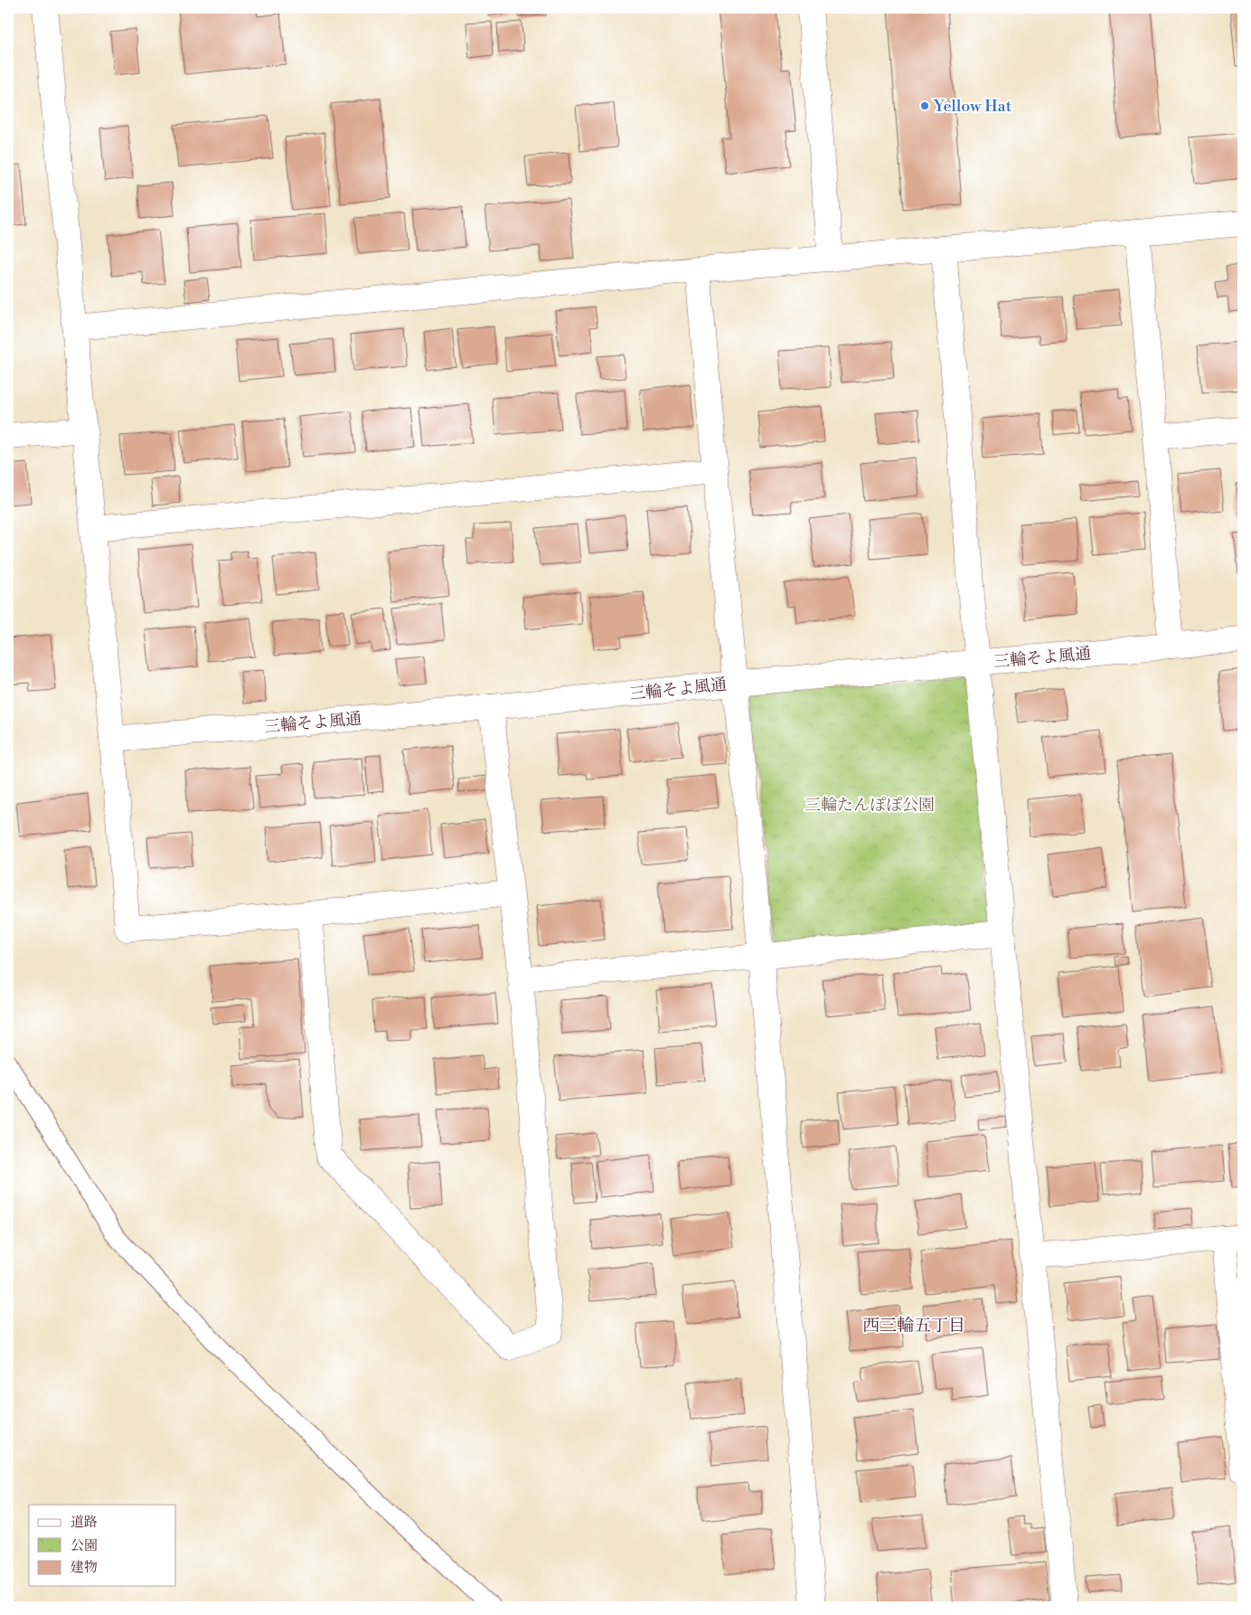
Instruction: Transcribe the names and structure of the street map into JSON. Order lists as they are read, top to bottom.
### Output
{
  "streets": {
    "street": ["三輪そよ風通"]
  },
  "districts": ["西三輪五丁目"],
  "parks": ["三輪たんぽぽ公園"],
  "places": ["Yellow Hat"],
  "legend": ["道路", "公園", "建物"]
}
